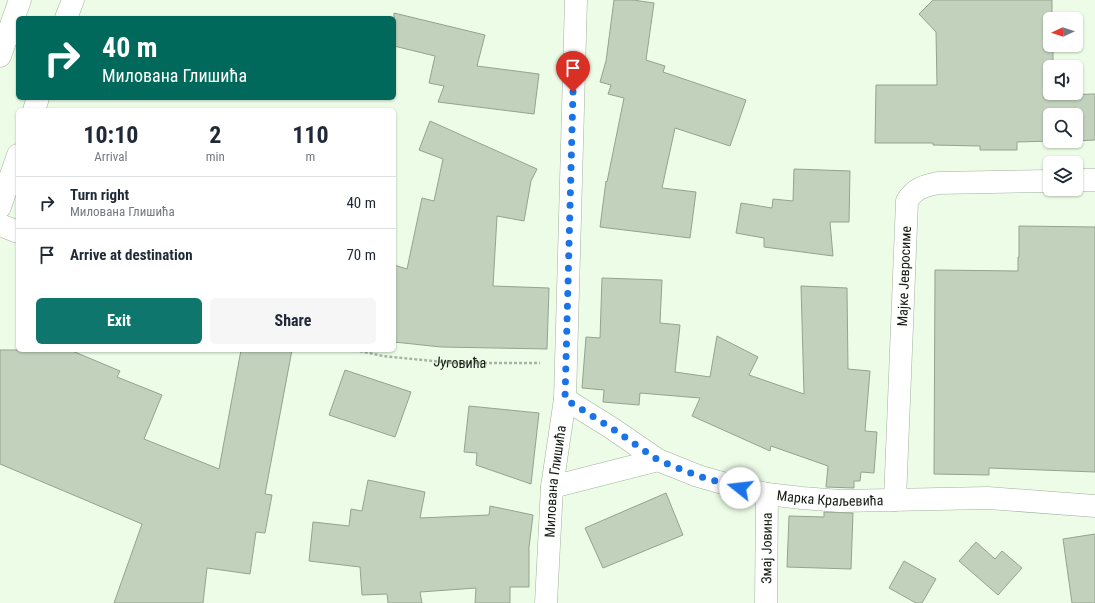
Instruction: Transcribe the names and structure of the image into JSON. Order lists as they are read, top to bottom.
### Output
{
  "streets": {
    "street": [
      "Мајке Јевросиме",
      "Милована Глишића",
      "Марка Краљевића",
      "Змај Јовина"
    ],
    "path": ["Југовића"]
  },
  "crossings": [
    ["Мајке Јевросиме", "Марка Краљевића"],
    ["Југовића", "Милована Глишића"],
    ["Милована Глишића", "Марка Краљевића"],
    ["Марка Краљевића", "Змај Јовина"]
  ],
  "north": "left",
  "page": {
    "turn": ["40 m", "Милована Глишића"],
    "eta": [
      "10:10",
      "Arrival",
      "2",
      "min",
      "110",
      "m"
    ],
    "list": [
      {
        "name": "Turn right",
        "note": "Милована Глишића",
        "value": "40 m"
      },
      {
        "name": "Arrive at destination",
        "value": "70 m"
      }
    ],
    "buttons": ["Exit", "Share"]
  }
}
